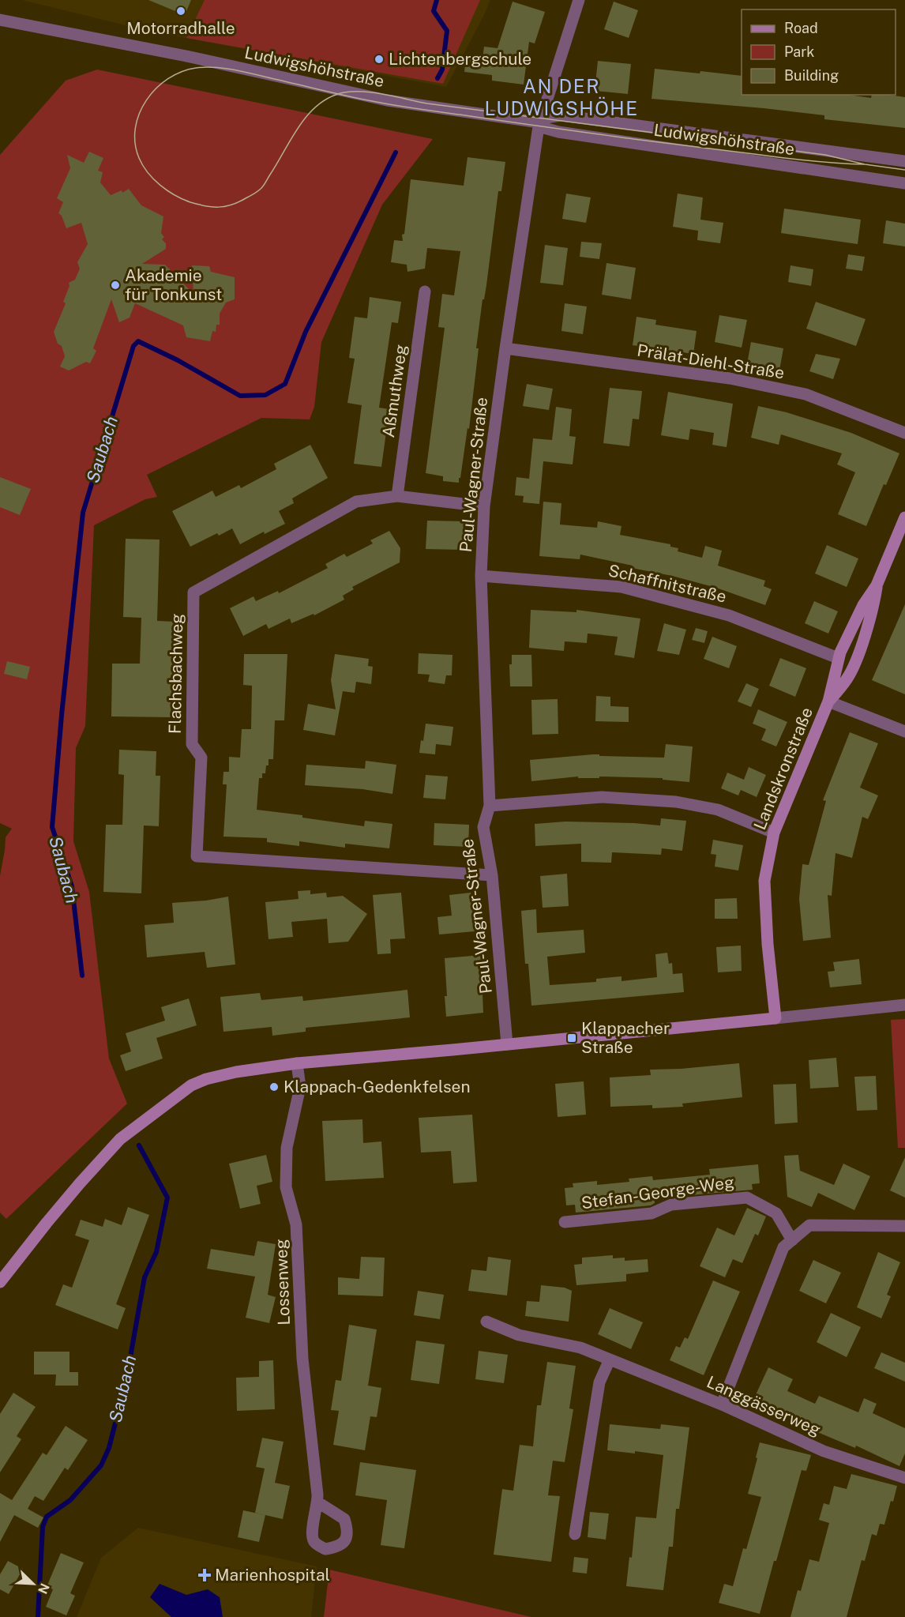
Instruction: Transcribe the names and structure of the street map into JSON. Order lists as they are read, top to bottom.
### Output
{
  "streets": {
    "main road": ["Landskronstraße"],
    "street": [
      "Ludwigshöhstraße",
      "Prälat-Diehl-Straße",
      "Aßmuthweg",
      "Paul-Wagner-Straße",
      "Schaffnitstraße",
      "Flachsbachweg",
      "Stefan-George-Weg",
      "Lossenweg",
      "Langgässerweg"
    ]
  },
  "crossings": [
    ["Ludwigshöhstraße", "Paul-Wagner-Straße"],
    ["Prälat-Diehl-Straße", "Paul-Wagner-Straße"],
    ["Aßmuthweg", "Flachsbachweg"],
    ["Paul-Wagner-Straße", "Schaffnitstraße"],
    ["Paul-Wagner-Straße", "Flachsbachweg"],
    ["Schaffnitstraße", "Landskronstraße"]
  ],
  "districts": ["AN DER LUDWIGSHÖHE"],
  "water": ["Saubach"],
  "places": {
    "other": [
      "Motorradhalle",
      "Lichtenbergschule",
      "Akademie für Tonkunst",
      "Klappach-Gedenkfelsen"
    ],
    "transit": ["Klappacher Straße"],
    "health": ["Marienhospital"]
  },
  "legend": ["Road", "Park", "Building"],
  "north": "bottom right"
}
